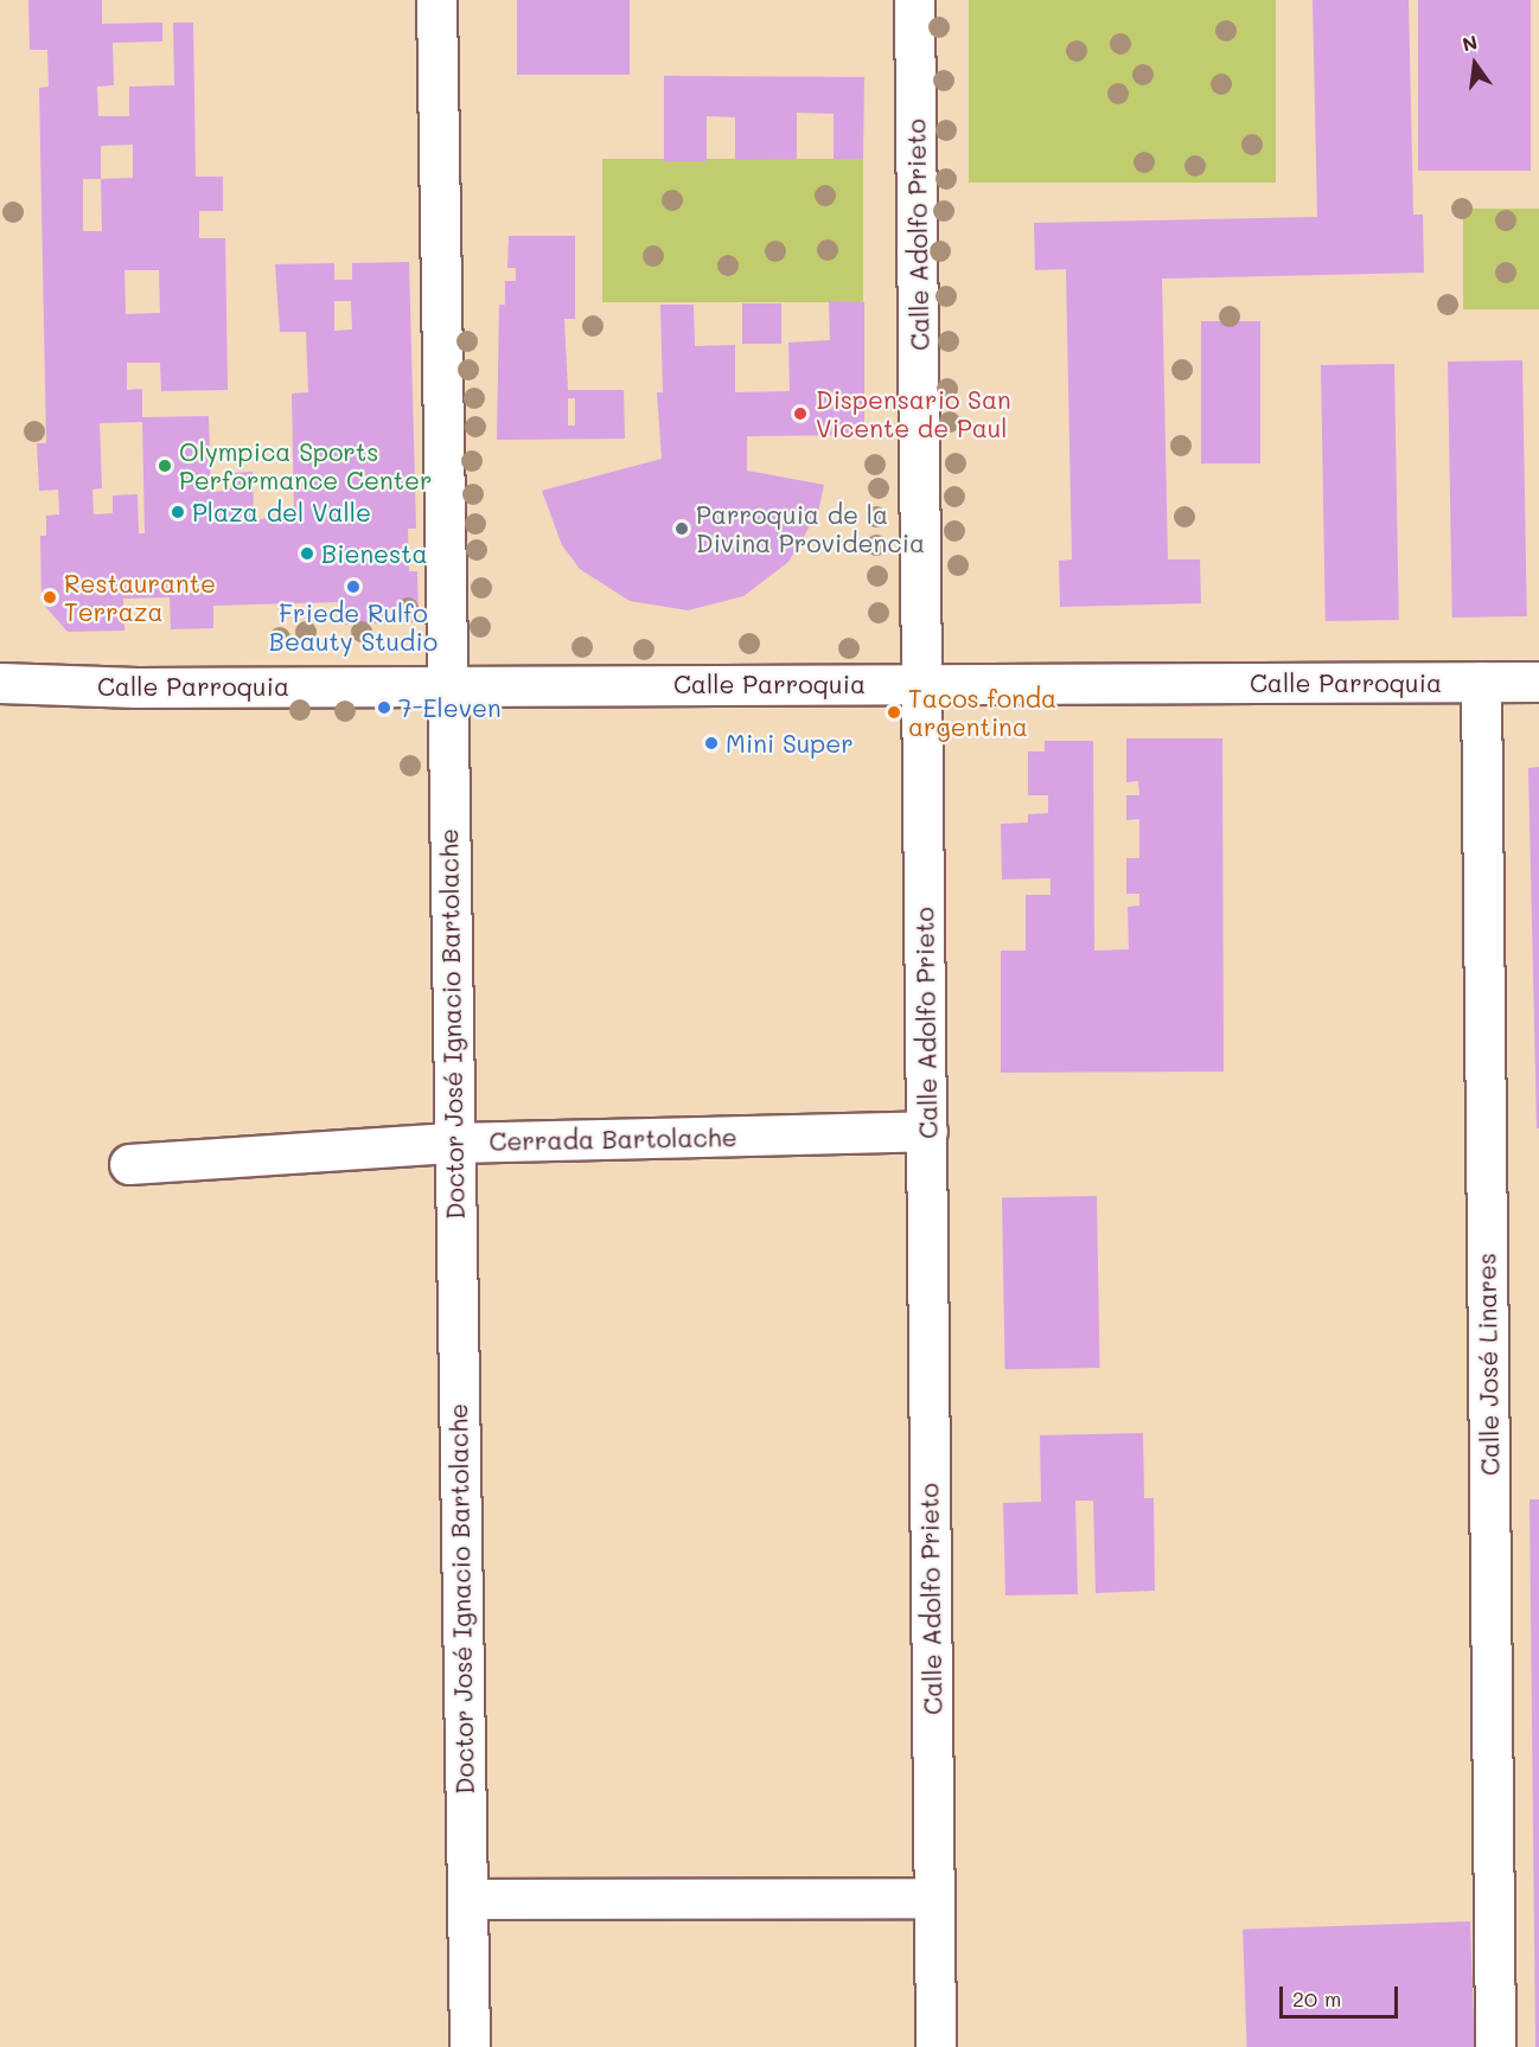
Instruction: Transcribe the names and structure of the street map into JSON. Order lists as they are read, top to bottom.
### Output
{
  "streets": {
    "street": [
      "Calle Adolfo Prieto",
      "Calle Parroquia",
      "Doctor José Ignacio Bartolache",
      "Cerrada Bartolache",
      "Calle José Linares"
    ]
  },
  "crossings": [
    ["Calle Adolfo Prieto", "Calle Parroquia"],
    ["Calle Adolfo Prieto", "Cerrada Bartolache"],
    ["Calle Parroquia", "Doctor José Ignacio Bartolache"],
    ["Calle Parroquia", "Calle José Linares"],
    ["Doctor José Ignacio Bartolache", "Cerrada Bartolache"]
  ],
  "places": [
    "Dispensario San Vicente de Paul",
    "Olympica Sports Performance Center",
    "Plaza del Valle",
    "Parroquia de la Divina Providencia",
    "Bienesta",
    "Friede Rulfo Beauty Studio",
    "Restaurante Terraza",
    "7-Eleven",
    "Tacos fonda argentina",
    "Mini Super"
  ],
  "scale_bar": "20 m",
  "north": "top"
}
